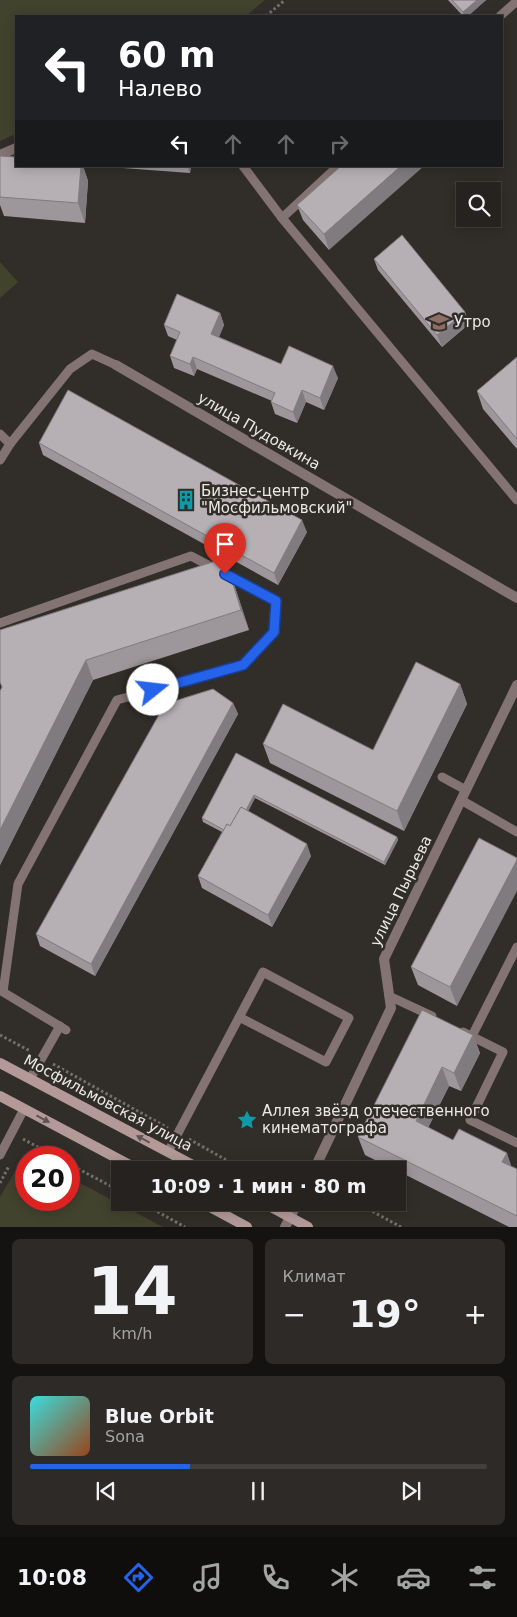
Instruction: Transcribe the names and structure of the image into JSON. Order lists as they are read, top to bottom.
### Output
{
  "streets": {
    "main road": ["Мосфильмовская улица"],
    "street": ["улица Пудовкина", "улица Пырьева"]
  },
  "places": {
    "school or university": ["Утро"],
    "building": ["Бизнес-центр \"Мосфильмовский\""],
    "place": ["Аллея звёзд отечественного кинематографа"]
  },
  "page": {
    "turn": ["60 m", "Налево"],
    "limit": "20",
    "trip": "10:09 · 1 мин · 80 m",
    "tile": [
      ["14", "km/h"],
      "Климат"
    ],
    "heat": ["−", "19°", "+"],
    "song": ["Blue Orbit", "Sona"],
    "tabs": "10:08"
  }
}
